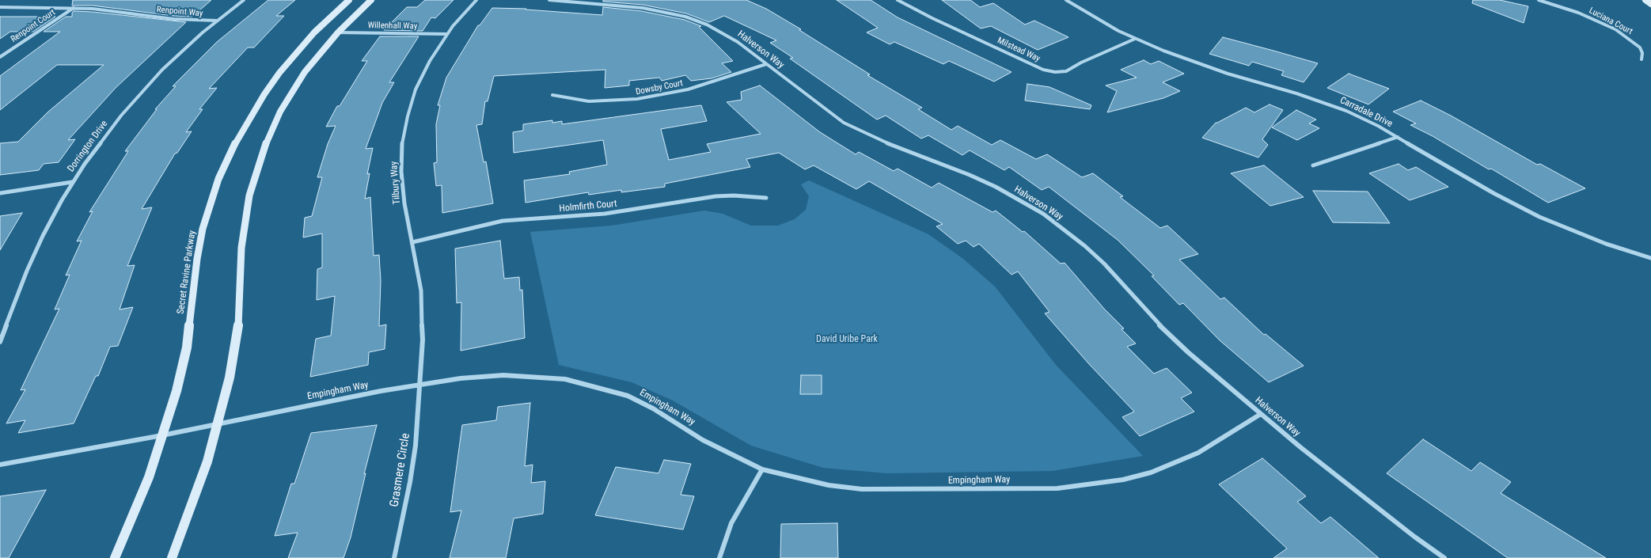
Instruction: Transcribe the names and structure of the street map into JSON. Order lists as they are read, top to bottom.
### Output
{
  "streets": {
    "main road": ["Secret Ravine Parkway"],
    "street": [
      "Renpoint Way",
      "Luciana Court",
      "Renpoint Court",
      "Willenhall Way",
      "Halverson Way",
      "Milstead Way",
      "Dowsby Court",
      "Carradale Drive",
      "Dorrington Drive",
      "Tilbury Way",
      "Holmfirth Court",
      "Empingham Way",
      "Grasmere Circle"
    ]
  },
  "crossings": [
    ["Renpoint Way", "Renpoint Court"],
    ["Renpoint Way", "Dorrington Drive"],
    ["Willenhall Way", "Tilbury Way"],
    ["Halverson Way", "Dowsby Court"],
    ["Halverson Way", "Empingham Way"],
    ["Milstead Way", "Carradale Drive"],
    ["Tilbury Way", "Holmfirth Court"],
    ["Tilbury Way", "Empingham Way"],
    ["Tilbury Way", "Grasmere Circle"],
    ["Secret Ravine Parkway", "Empingham Way"],
    ["Empingham Way", "Grasmere Circle"]
  ],
  "parks": ["David Uribe Park"]
}
